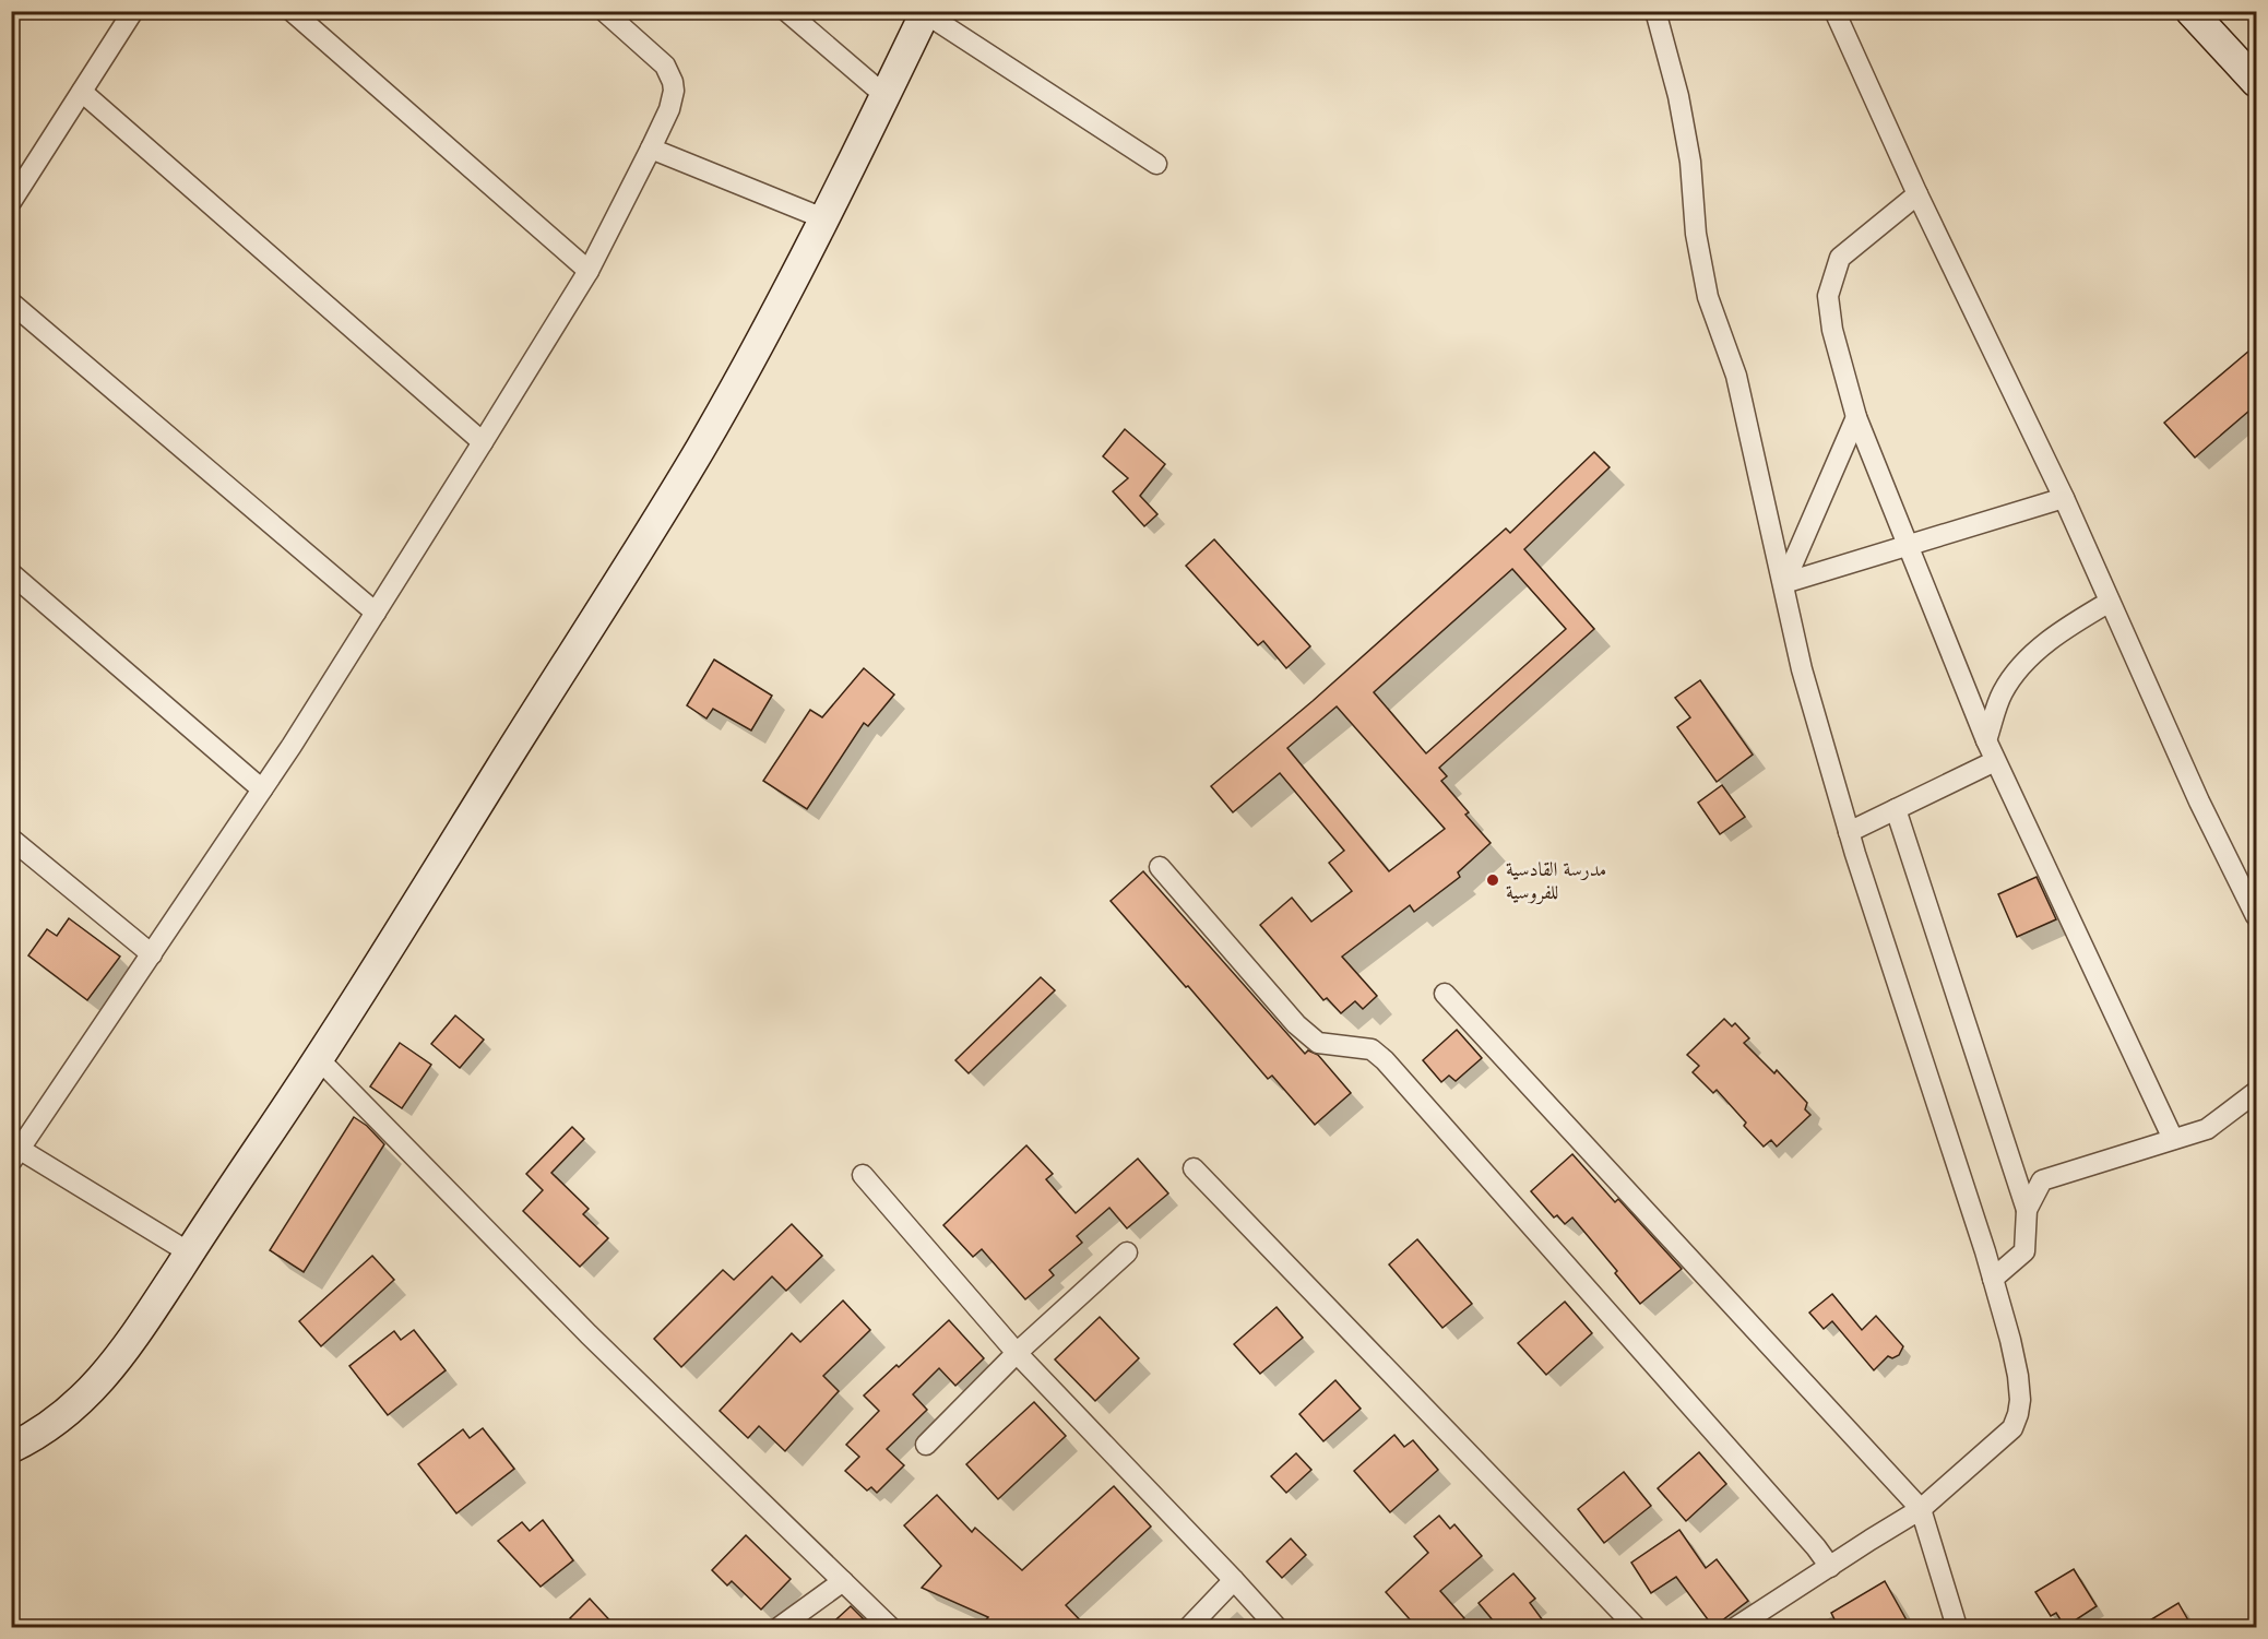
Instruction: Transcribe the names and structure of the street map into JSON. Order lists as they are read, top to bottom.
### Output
{
  "places": ["مدرسة القادسية للفروسية"]
}
